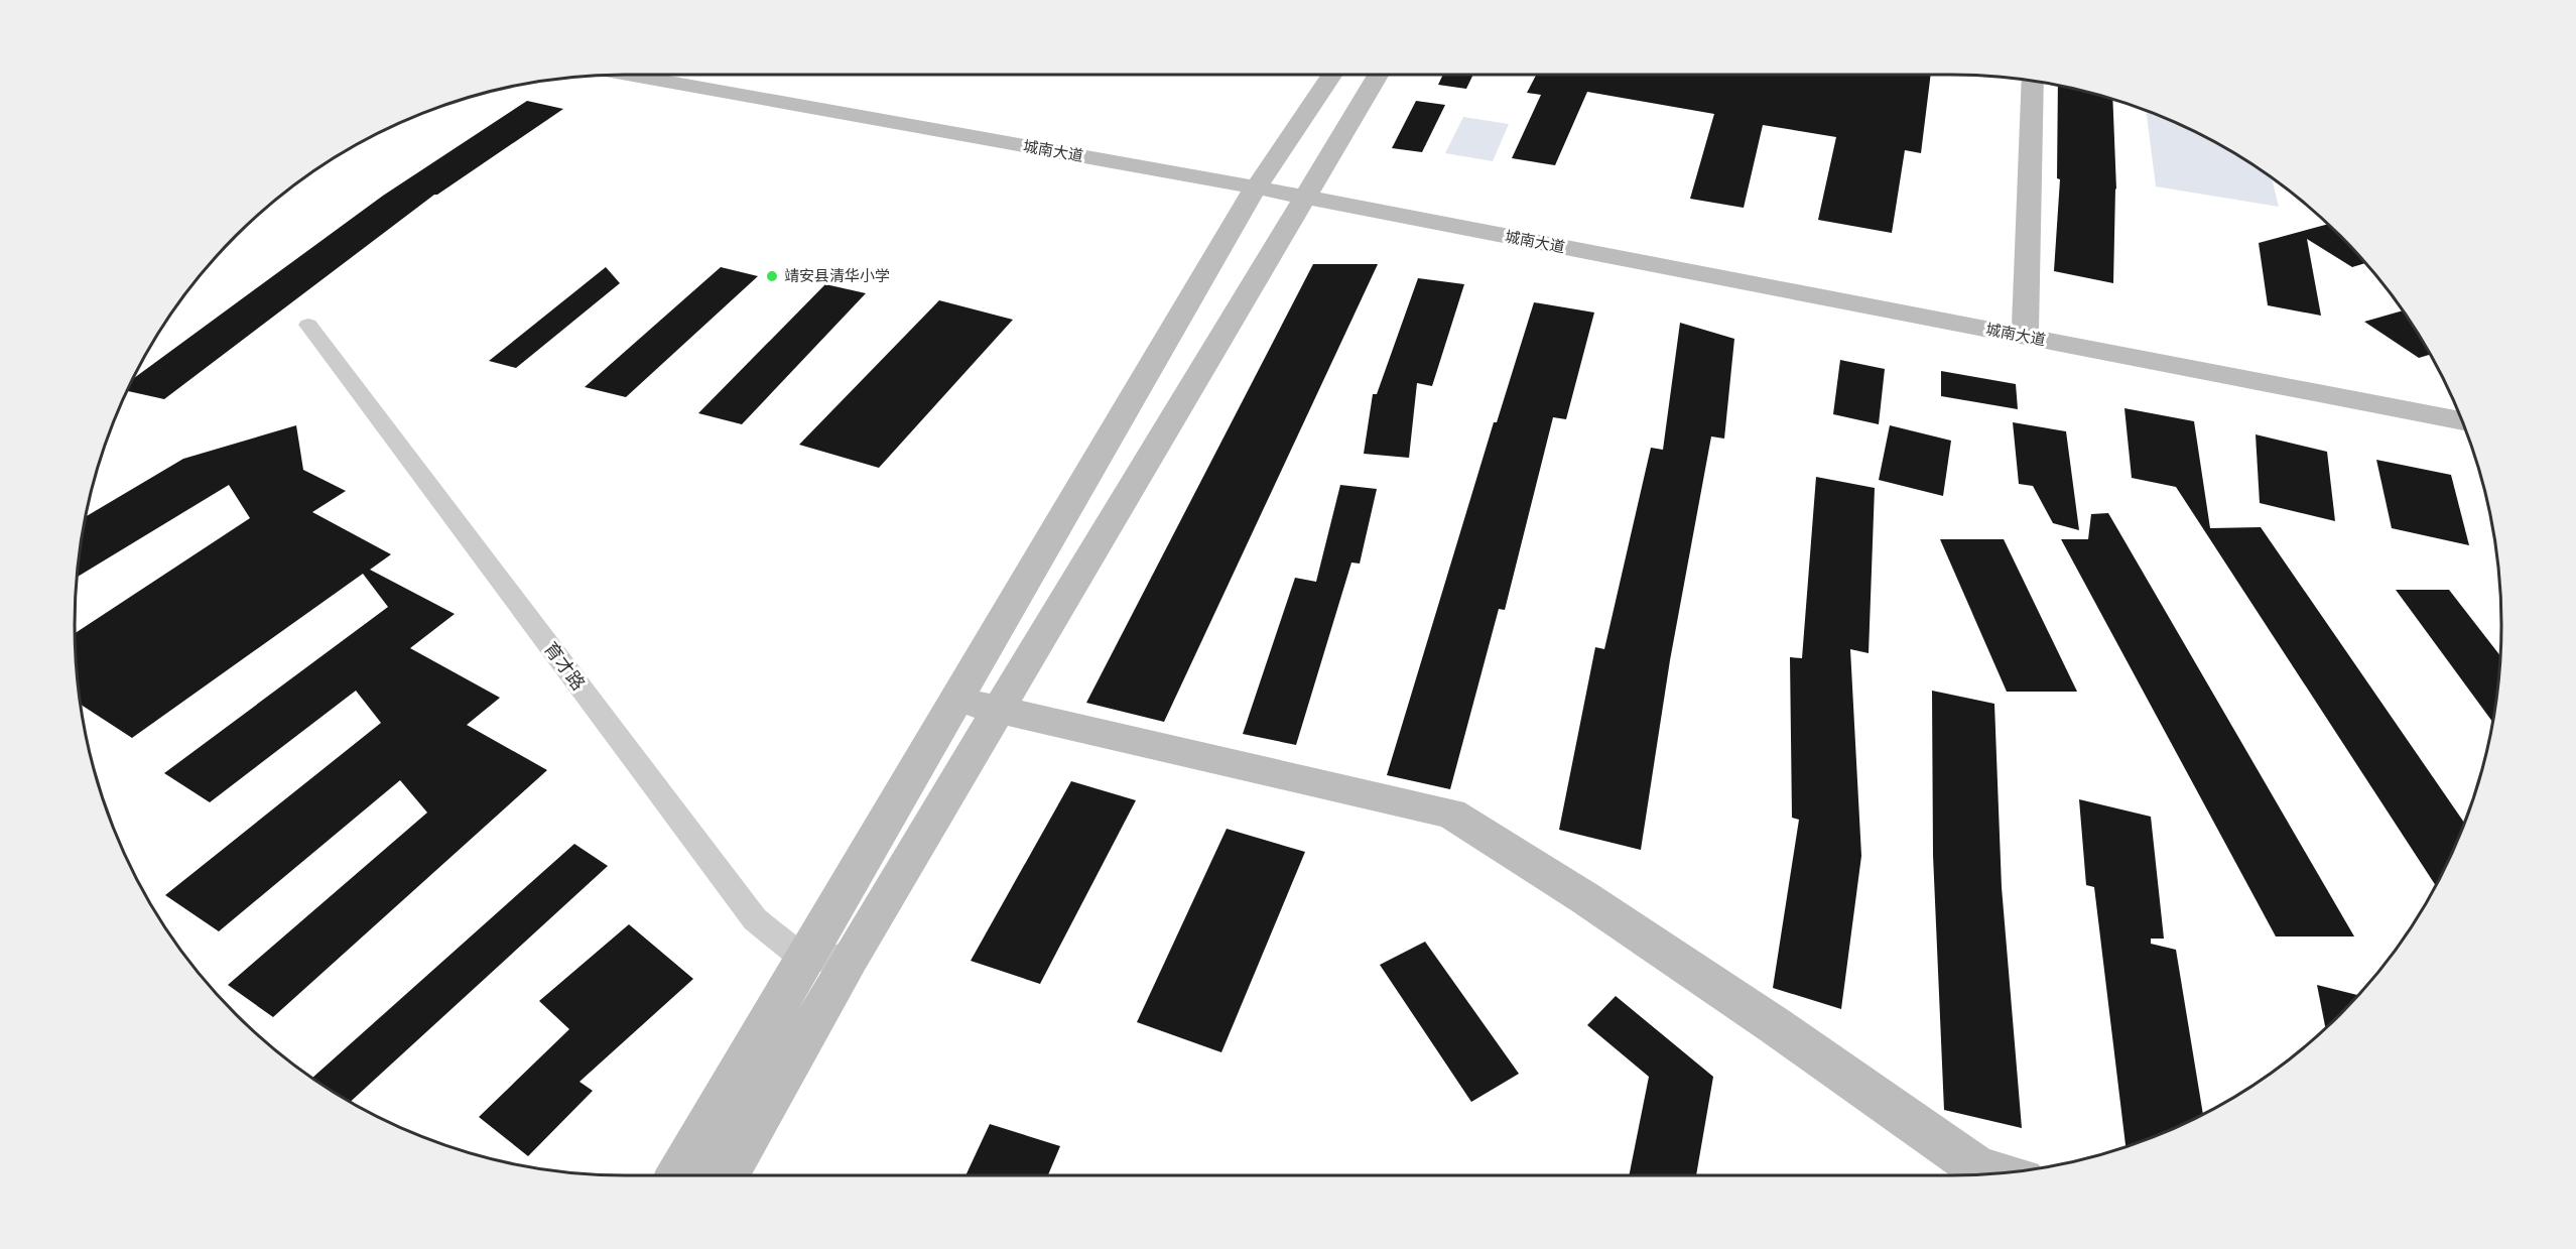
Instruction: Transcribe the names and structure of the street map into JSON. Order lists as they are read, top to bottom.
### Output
{
  "streets": {
    "main road": ["城南大道"],
    "street": ["育才路"]
  },
  "places": ["靖安县清华小学"]
}
